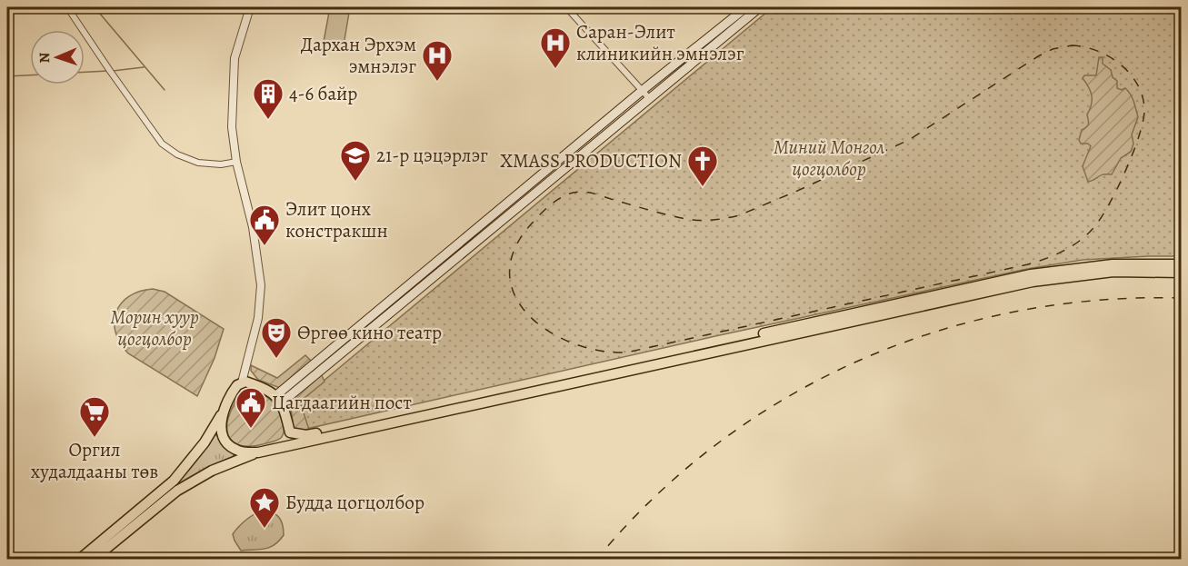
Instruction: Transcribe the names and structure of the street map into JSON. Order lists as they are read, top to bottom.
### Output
{
  "parks": ["Миний Монгол цогцолбор", "Морин хуур цогцолбор"],
  "places": {
    "hospital": ["Саран-Элит клиникийн эмнэлэг", "Дархан Эрхэм эмнэлэг"],
    "building": ["4-6 байр"],
    "school or university": ["21-р цэцэрлэг"],
    "church": ["XMASS PRODUCTION"],
    "public building": ["Элит цонх констракшн", "Цагдаагийн пост"],
    "theatre": ["Өргөө кино театр"],
    "supermarket": ["Оргил худалдааны төв"],
    "place": ["Будда цогцолбор"]
  },
  "north": "left"
}
